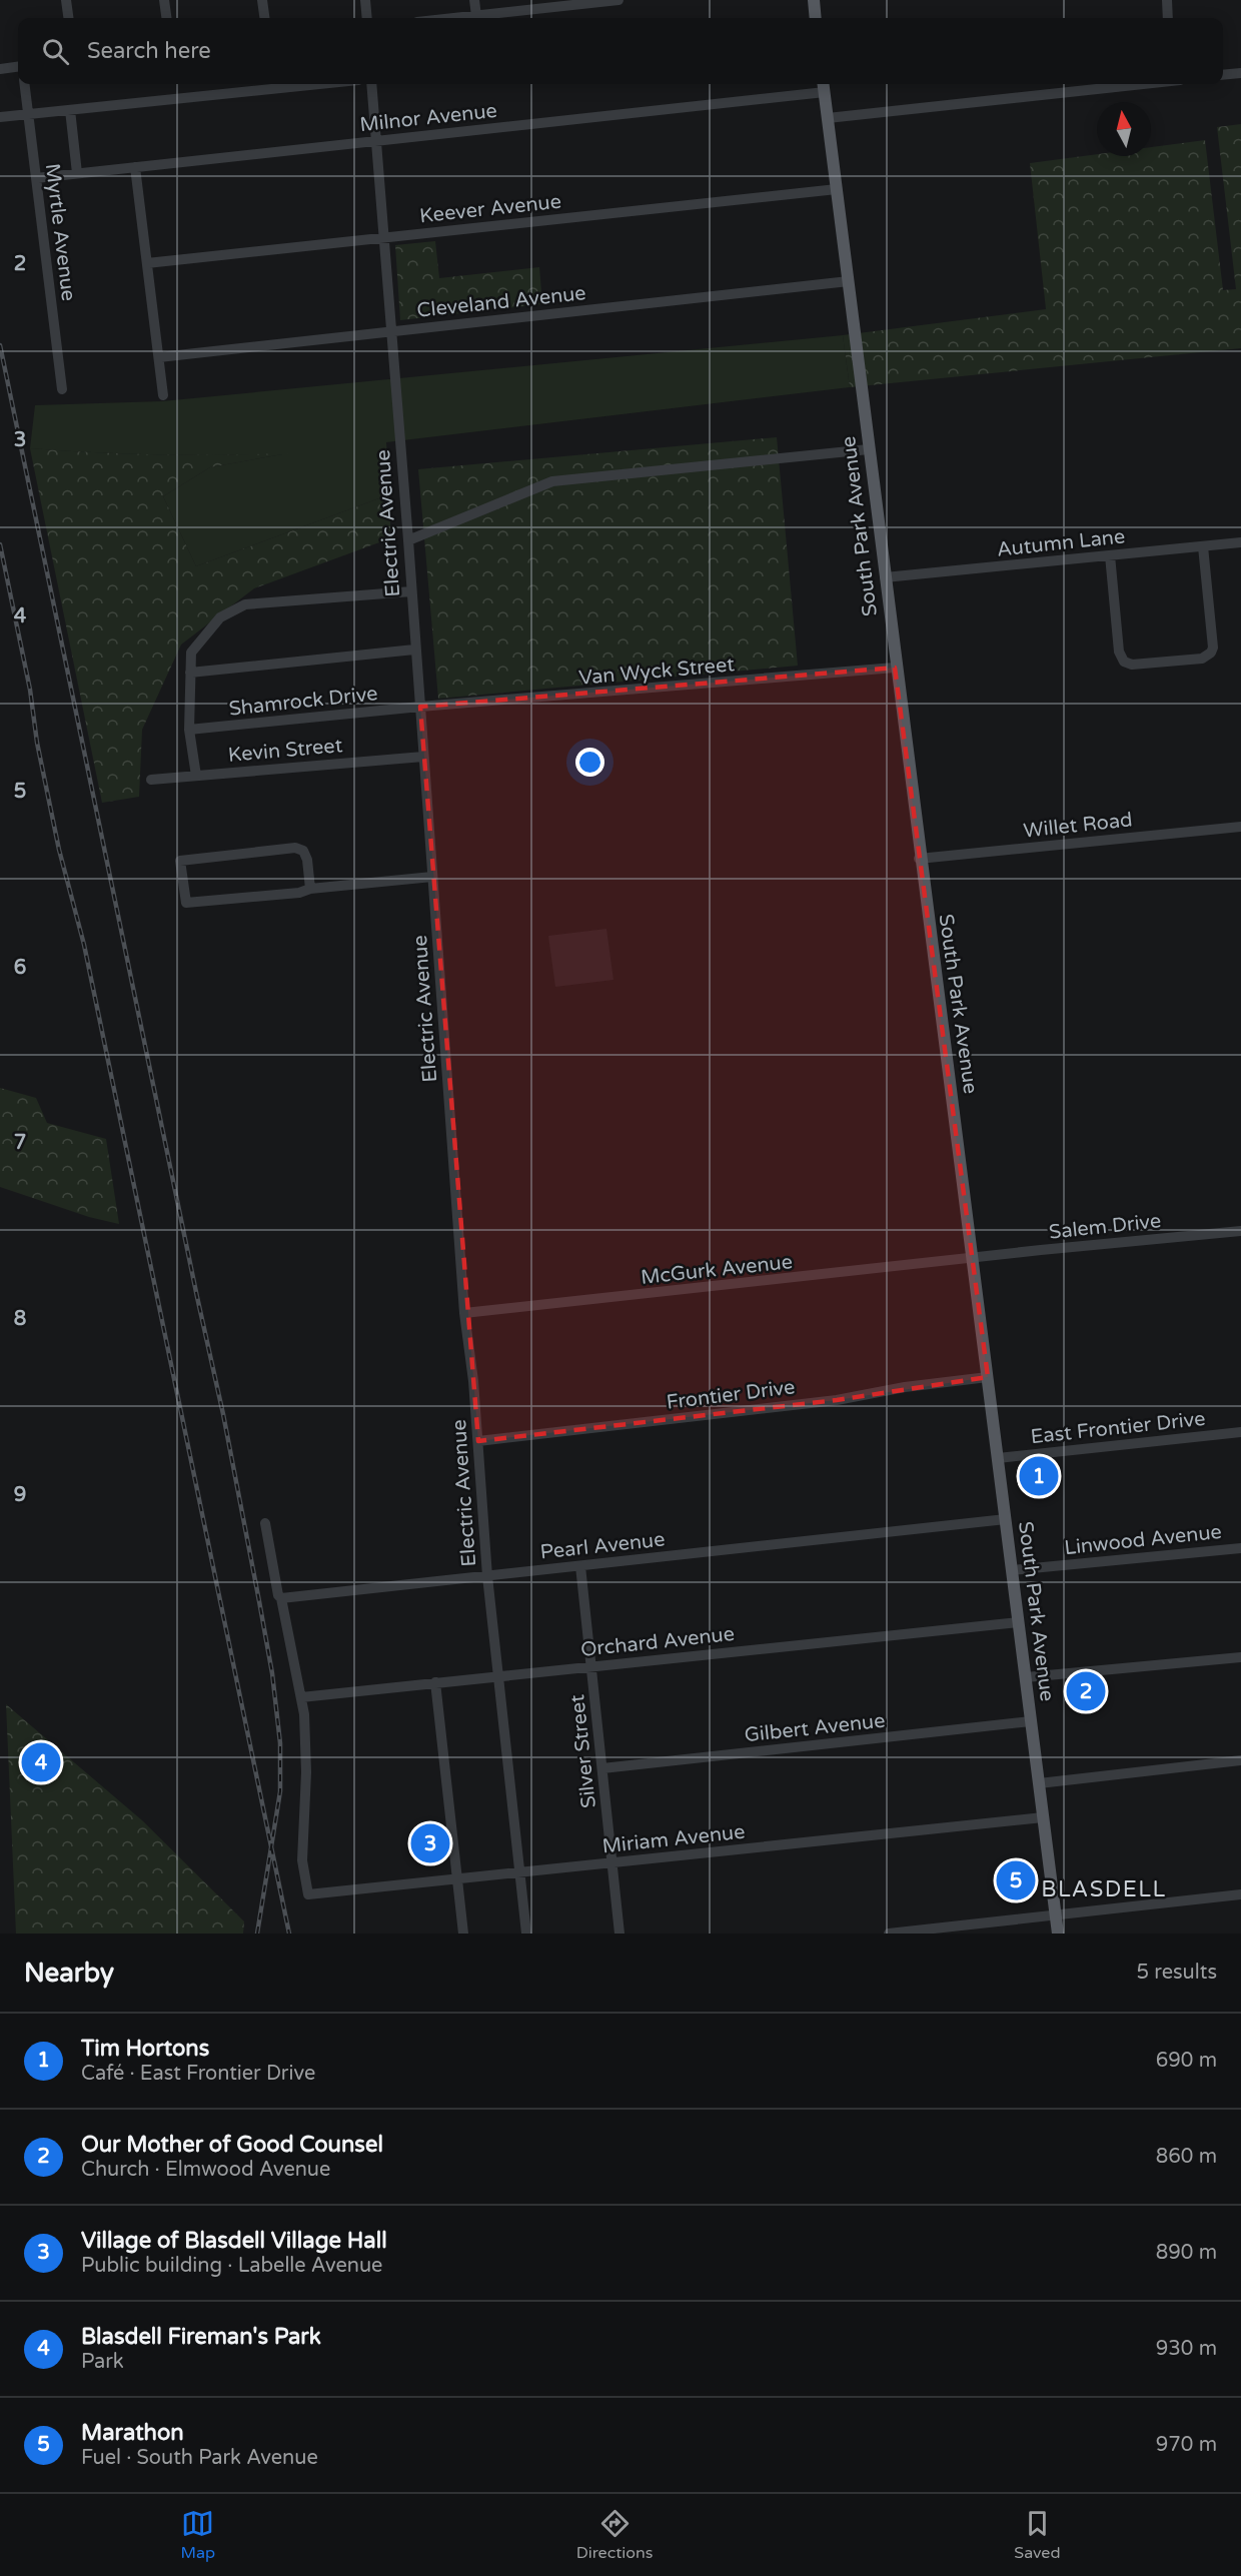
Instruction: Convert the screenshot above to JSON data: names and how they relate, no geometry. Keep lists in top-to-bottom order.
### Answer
{
  "streets": {
    "main road": ["South Park Avenue"],
    "street": [
      "Milnor Avenue",
      "Keever Avenue",
      "Myrtle Avenue",
      "Cleveland Avenue",
      "Electric Avenue",
      "Autumn Lane",
      "Van Wyck Street",
      "Shamrock Drive",
      "Kevin Street",
      "Willet Road",
      "Salem Drive",
      "McGurk Avenue",
      "Frontier Drive",
      "East Frontier Drive",
      "Linwood Avenue",
      "Pearl Avenue",
      "Orchard Avenue",
      "Gilbert Avenue",
      "Silver Street",
      "Miriam Avenue"
    ]
  },
  "crossings": [
    ["Milnor Avenue", "Myrtle Avenue"],
    ["Milnor Avenue", "Electric Avenue"],
    ["Milnor Avenue", "South Park Avenue"],
    ["Keever Avenue", "Electric Avenue"],
    ["Keever Avenue", "South Park Avenue"],
    ["Cleveland Avenue", "Electric Avenue"],
    ["Cleveland Avenue", "South Park Avenue"],
    ["Electric Avenue", "Van Wyck Street"],
    ["Electric Avenue", "Shamrock Drive"],
    ["Electric Avenue", "Kevin Street"],
    ["Electric Avenue", "McGurk Avenue"],
    ["Electric Avenue", "Frontier Drive"],
    ["Electric Avenue", "Pearl Avenue"],
    ["Electric Avenue", "Orchard Avenue"],
    ["Electric Avenue", "Miriam Avenue"],
    ["South Park Avenue", "Autumn Lane"],
    ["South Park Avenue", "Van Wyck Street"],
    ["South Park Avenue", "Willet Road"],
    ["South Park Avenue", "Salem Drive"],
    ["South Park Avenue", "McGurk Avenue"],
    ["South Park Avenue", "Frontier Drive"],
    ["South Park Avenue", "East Frontier Drive"],
    ["South Park Avenue", "Linwood Avenue"],
    ["South Park Avenue", "Pearl Avenue"],
    ["South Park Avenue", "Orchard Avenue"],
    ["South Park Avenue", "Gilbert Avenue"],
    ["South Park Avenue", "Miriam Avenue"],
    ["Van Wyck Street", "Shamrock Drive"],
    ["Salem Drive", "McGurk Avenue"],
    ["Pearl Avenue", "Silver Street"],
    ["Orchard Avenue", "Silver Street"],
    ["Orchard Avenue", "Miriam Avenue"],
    ["Gilbert Avenue", "Silver Street"],
    ["Silver Street", "Miriam Avenue"]
  ],
  "districts": ["BLASDELL"],
  "north": "top",
  "page": {
    "search": "Search here",
    "pins": [
      "1",
      "2",
      "4",
      "3",
      "5"
    ],
    "heading": ["Nearby", "5 results"],
    "list": [
      {
        "mark": "1",
        "name": "Tim Hortons",
        "note": "Café · East Frontier Drive",
        "value": "690 m"
      },
      {
        "mark": "2",
        "name": "Our Mother of Good Counsel",
        "note": "Church · Elmwood Avenue",
        "value": "860 m"
      },
      {
        "mark": "3",
        "name": "Village of Blasdell Village Hall",
        "note": "Public building · Labelle Avenue",
        "value": "890 m"
      },
      {
        "mark": "4",
        "name": "Blasdell Fireman's Park",
        "note": "Park",
        "value": "930 m"
      },
      {
        "mark": "5",
        "name": "Marathon",
        "note": "Fuel · South Park Avenue",
        "value": "970 m"
      }
    ],
    "nav": ["Map", "Directions", "Saved"]
  },
  "grid": {
    "rows": [
      "2",
      "3",
      "4",
      "5",
      "6",
      "7",
      "8",
      "9"
    ]
  }
}
